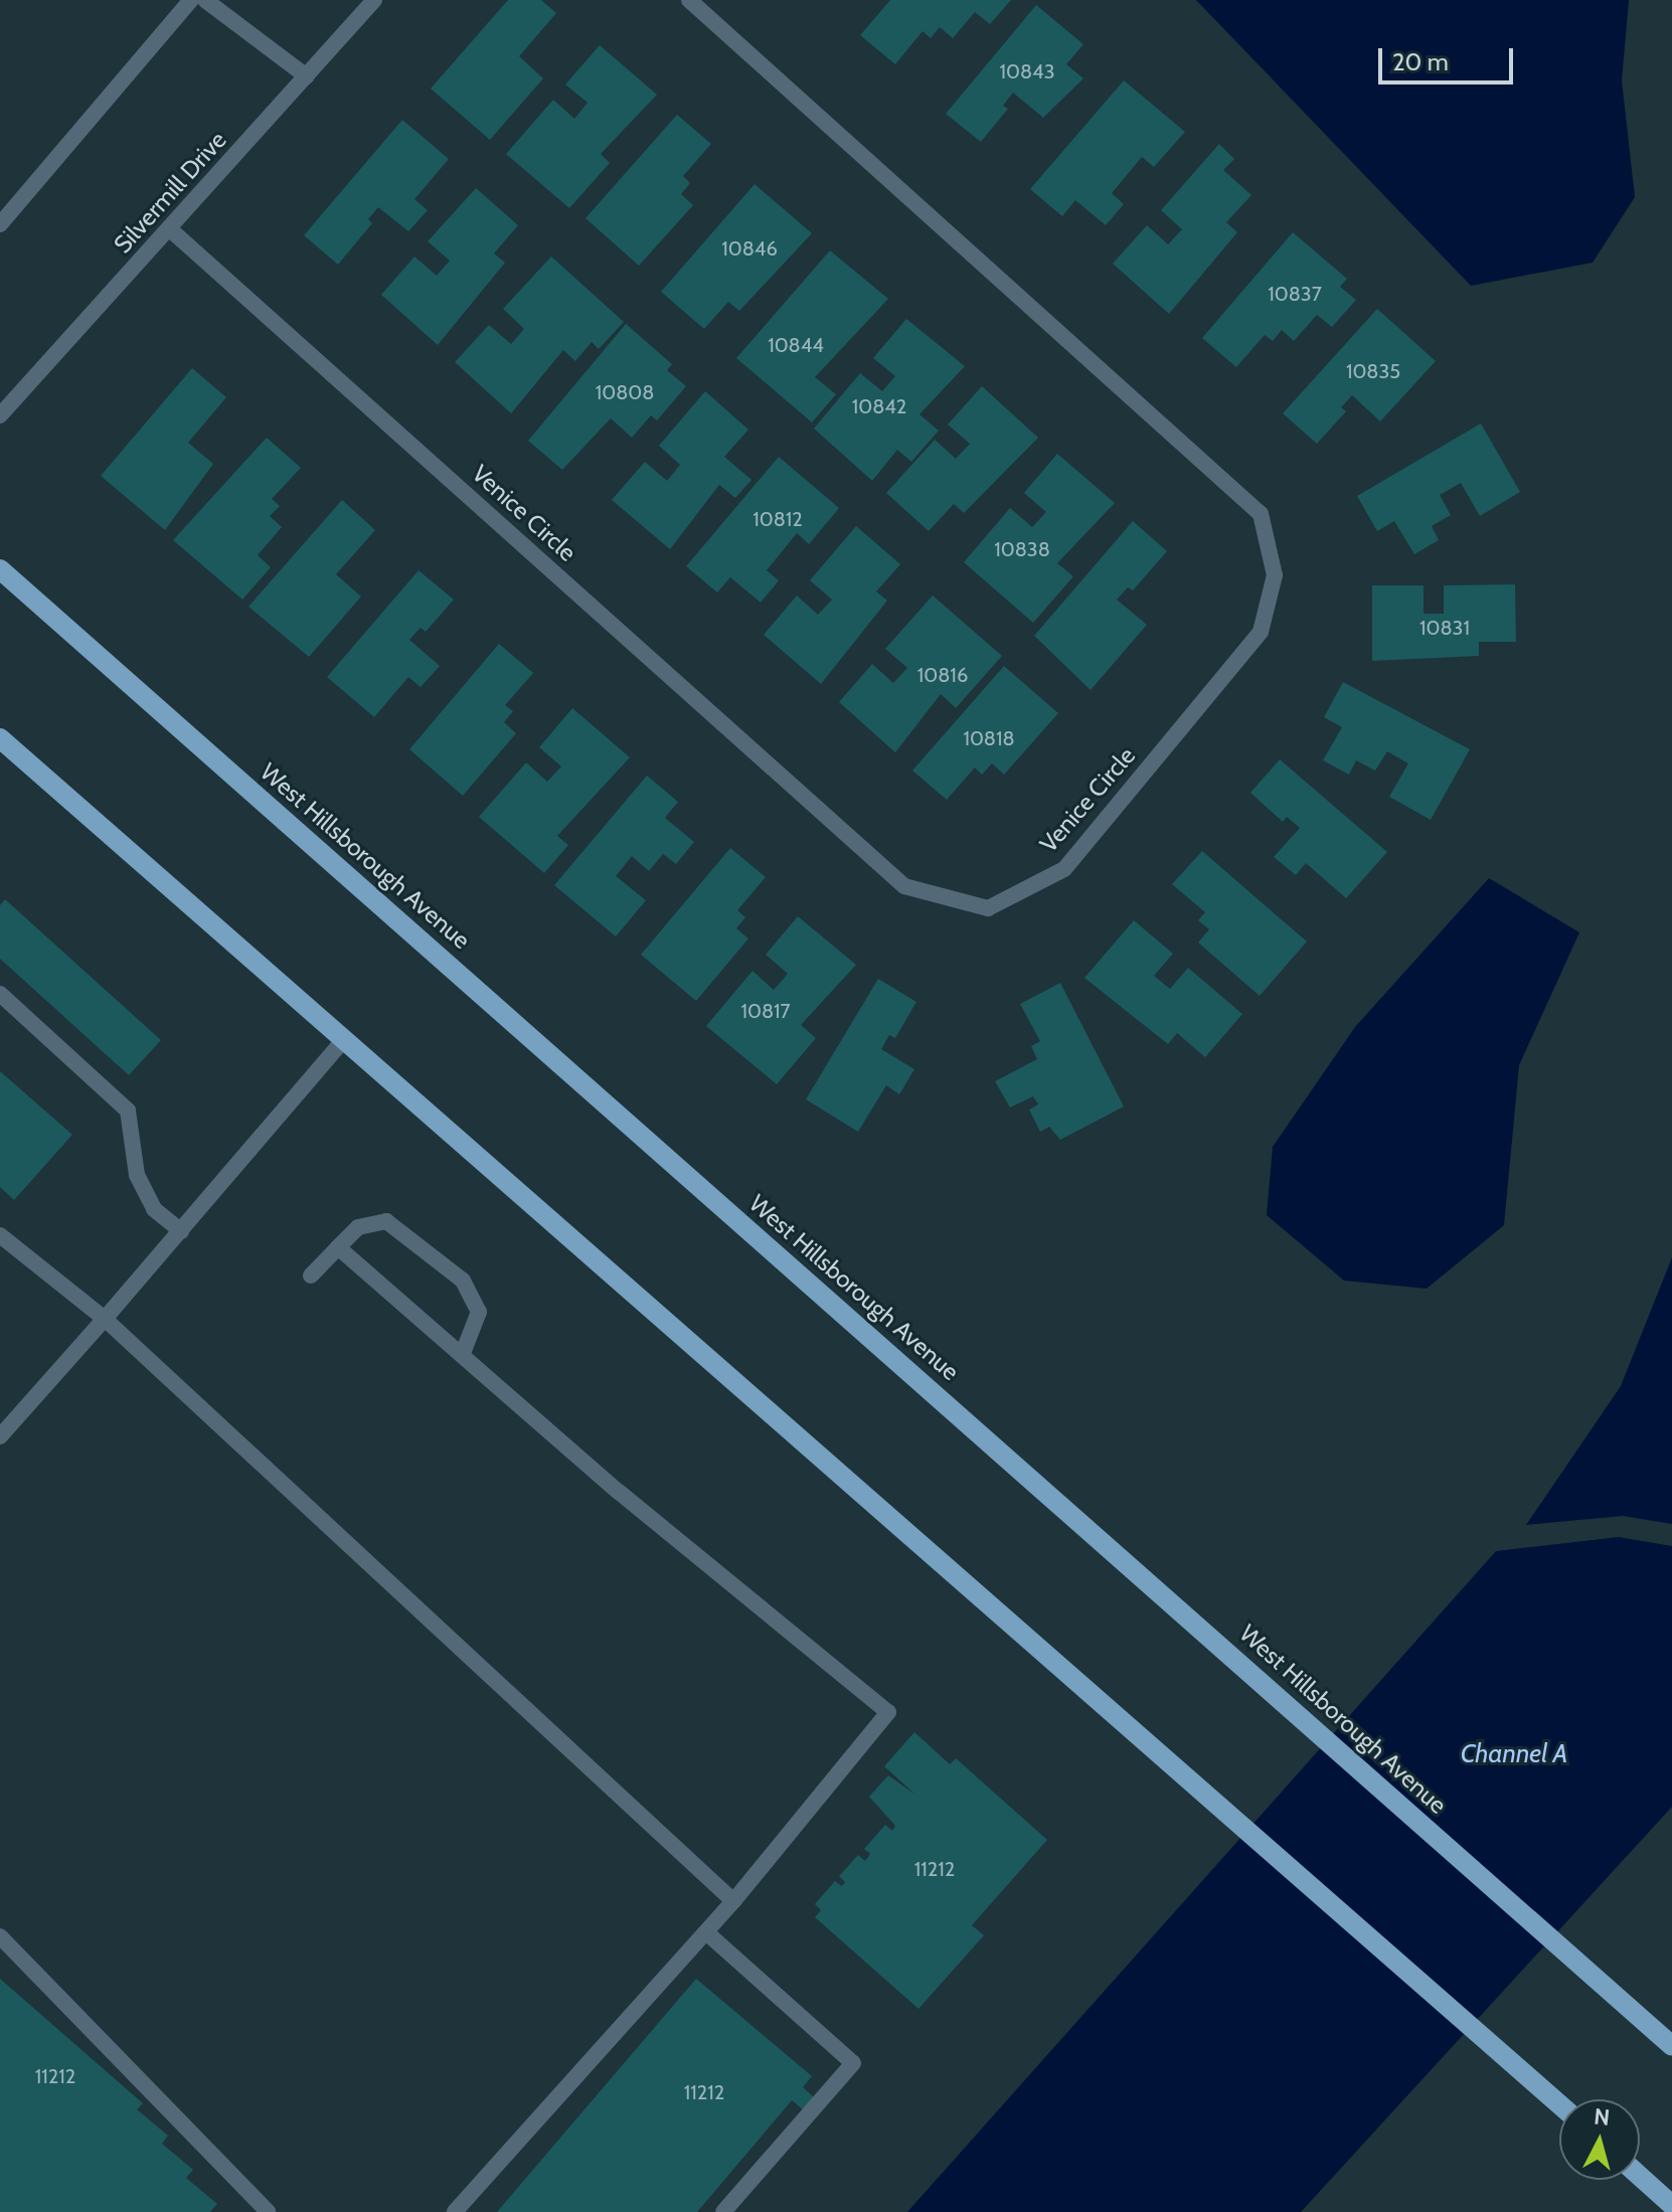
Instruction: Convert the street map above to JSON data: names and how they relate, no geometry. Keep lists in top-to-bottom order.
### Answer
{
  "streets": {
    "main road": ["West Hillsborough Avenue"],
    "street": ["Silvermill Drive", "Venice Circle"]
  },
  "crossings": [
    ["Silvermill Drive", "Venice Circle"]
  ],
  "water": ["Channel A"],
  "house_numbers": [
    "10843",
    "10846",
    "10837",
    "10844",
    "10835",
    "10808",
    "10842",
    "10812",
    "10838",
    "10831",
    "10816",
    "10818",
    "10817",
    "11212",
    "11212",
    "11212"
  ],
  "scale_bar": "20 m",
  "north": "top"
}
